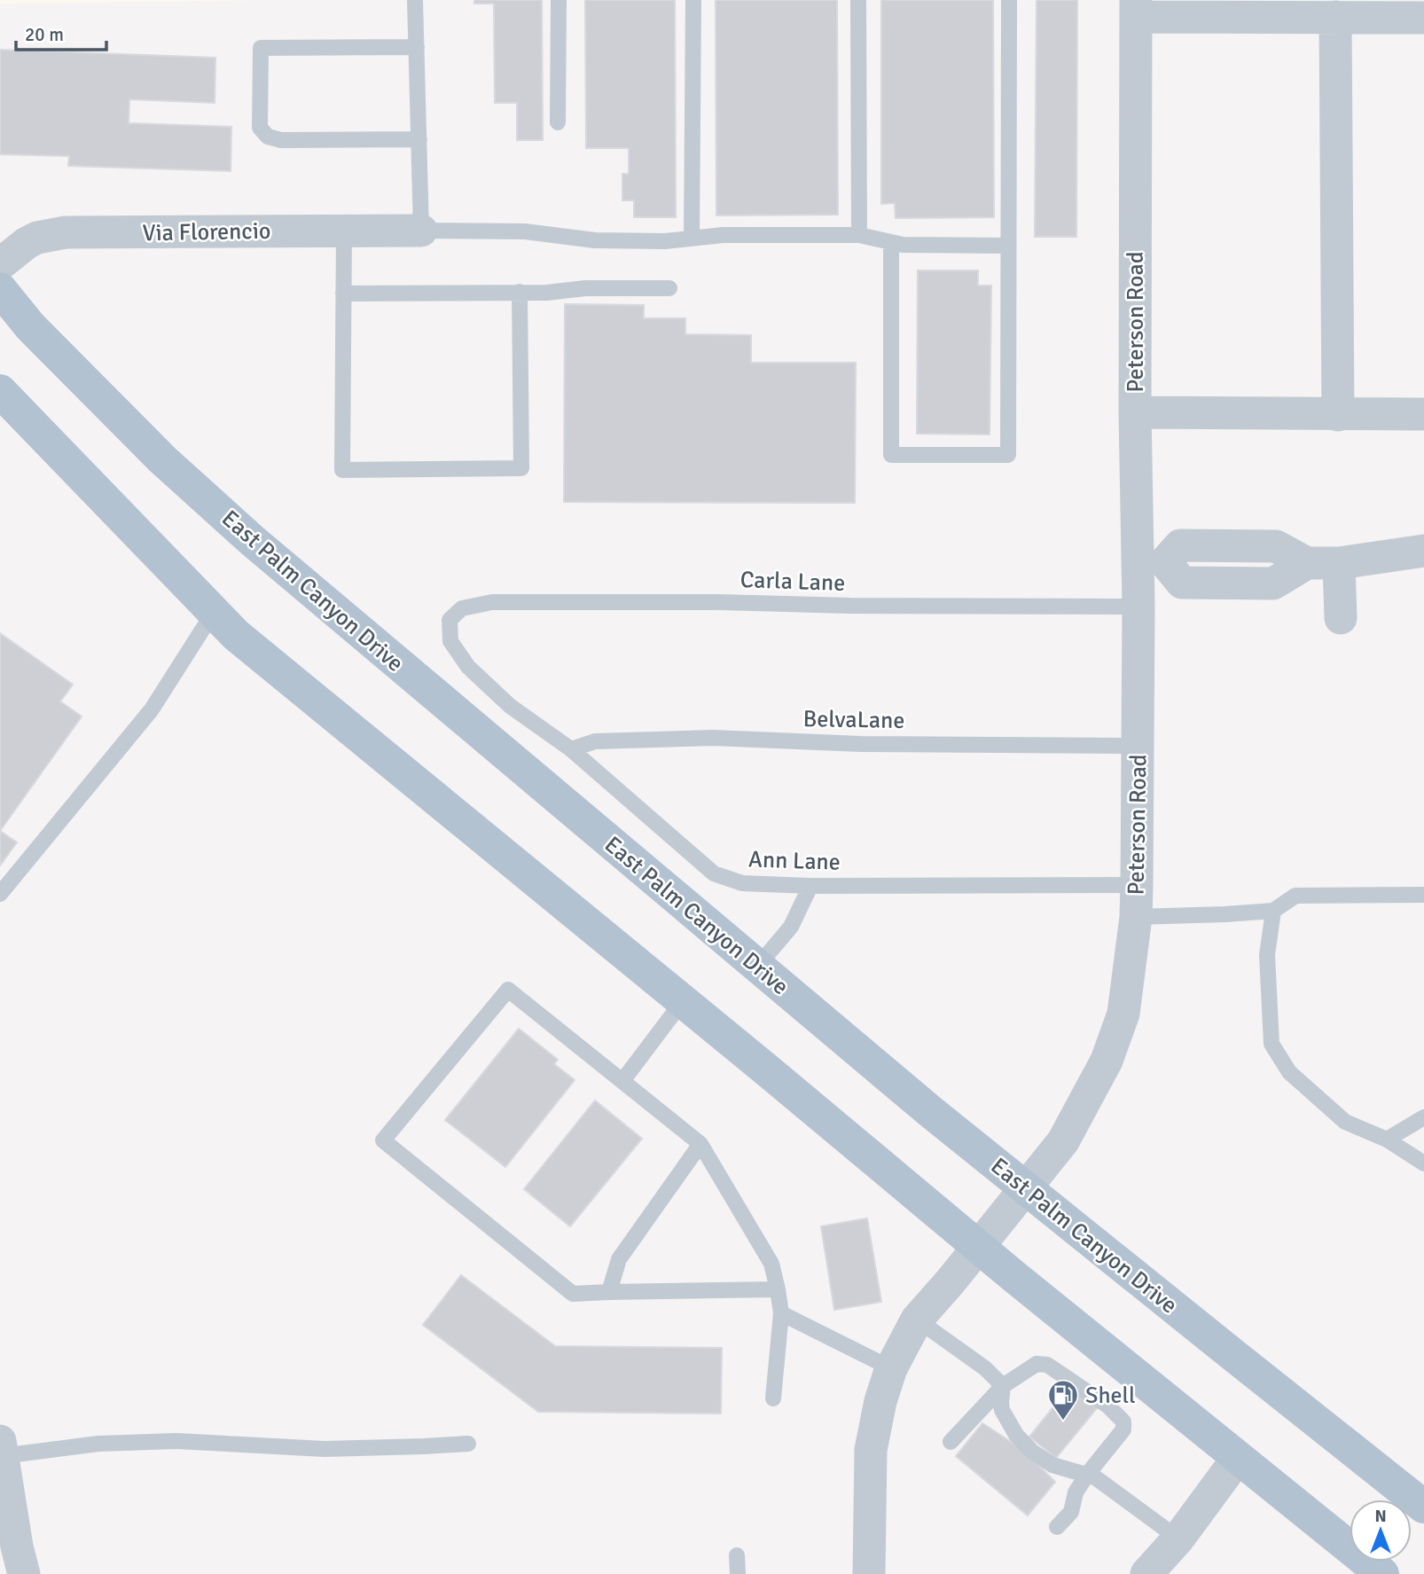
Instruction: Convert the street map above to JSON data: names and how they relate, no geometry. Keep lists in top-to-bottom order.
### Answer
{
  "streets": {
    "main road": ["East Palm Canyon Drive"],
    "street": ["Via Florencio", "Peterson Road"],
    "lane": ["Carla Lane", "BelvaLane", "Ann Lane"]
  },
  "crossings": [
    ["Peterson Road", "Carla Lane"],
    ["Peterson Road", "East Palm Canyon Drive"],
    ["Peterson Road", "BelvaLane"],
    ["Peterson Road", "Ann Lane"],
    ["Carla Lane", "Ann Lane"],
    ["BelvaLane", "Ann Lane"]
  ],
  "places": {
    "fuel station": ["Shell"]
  },
  "scale_bar": "20 m",
  "north": "top"
}
